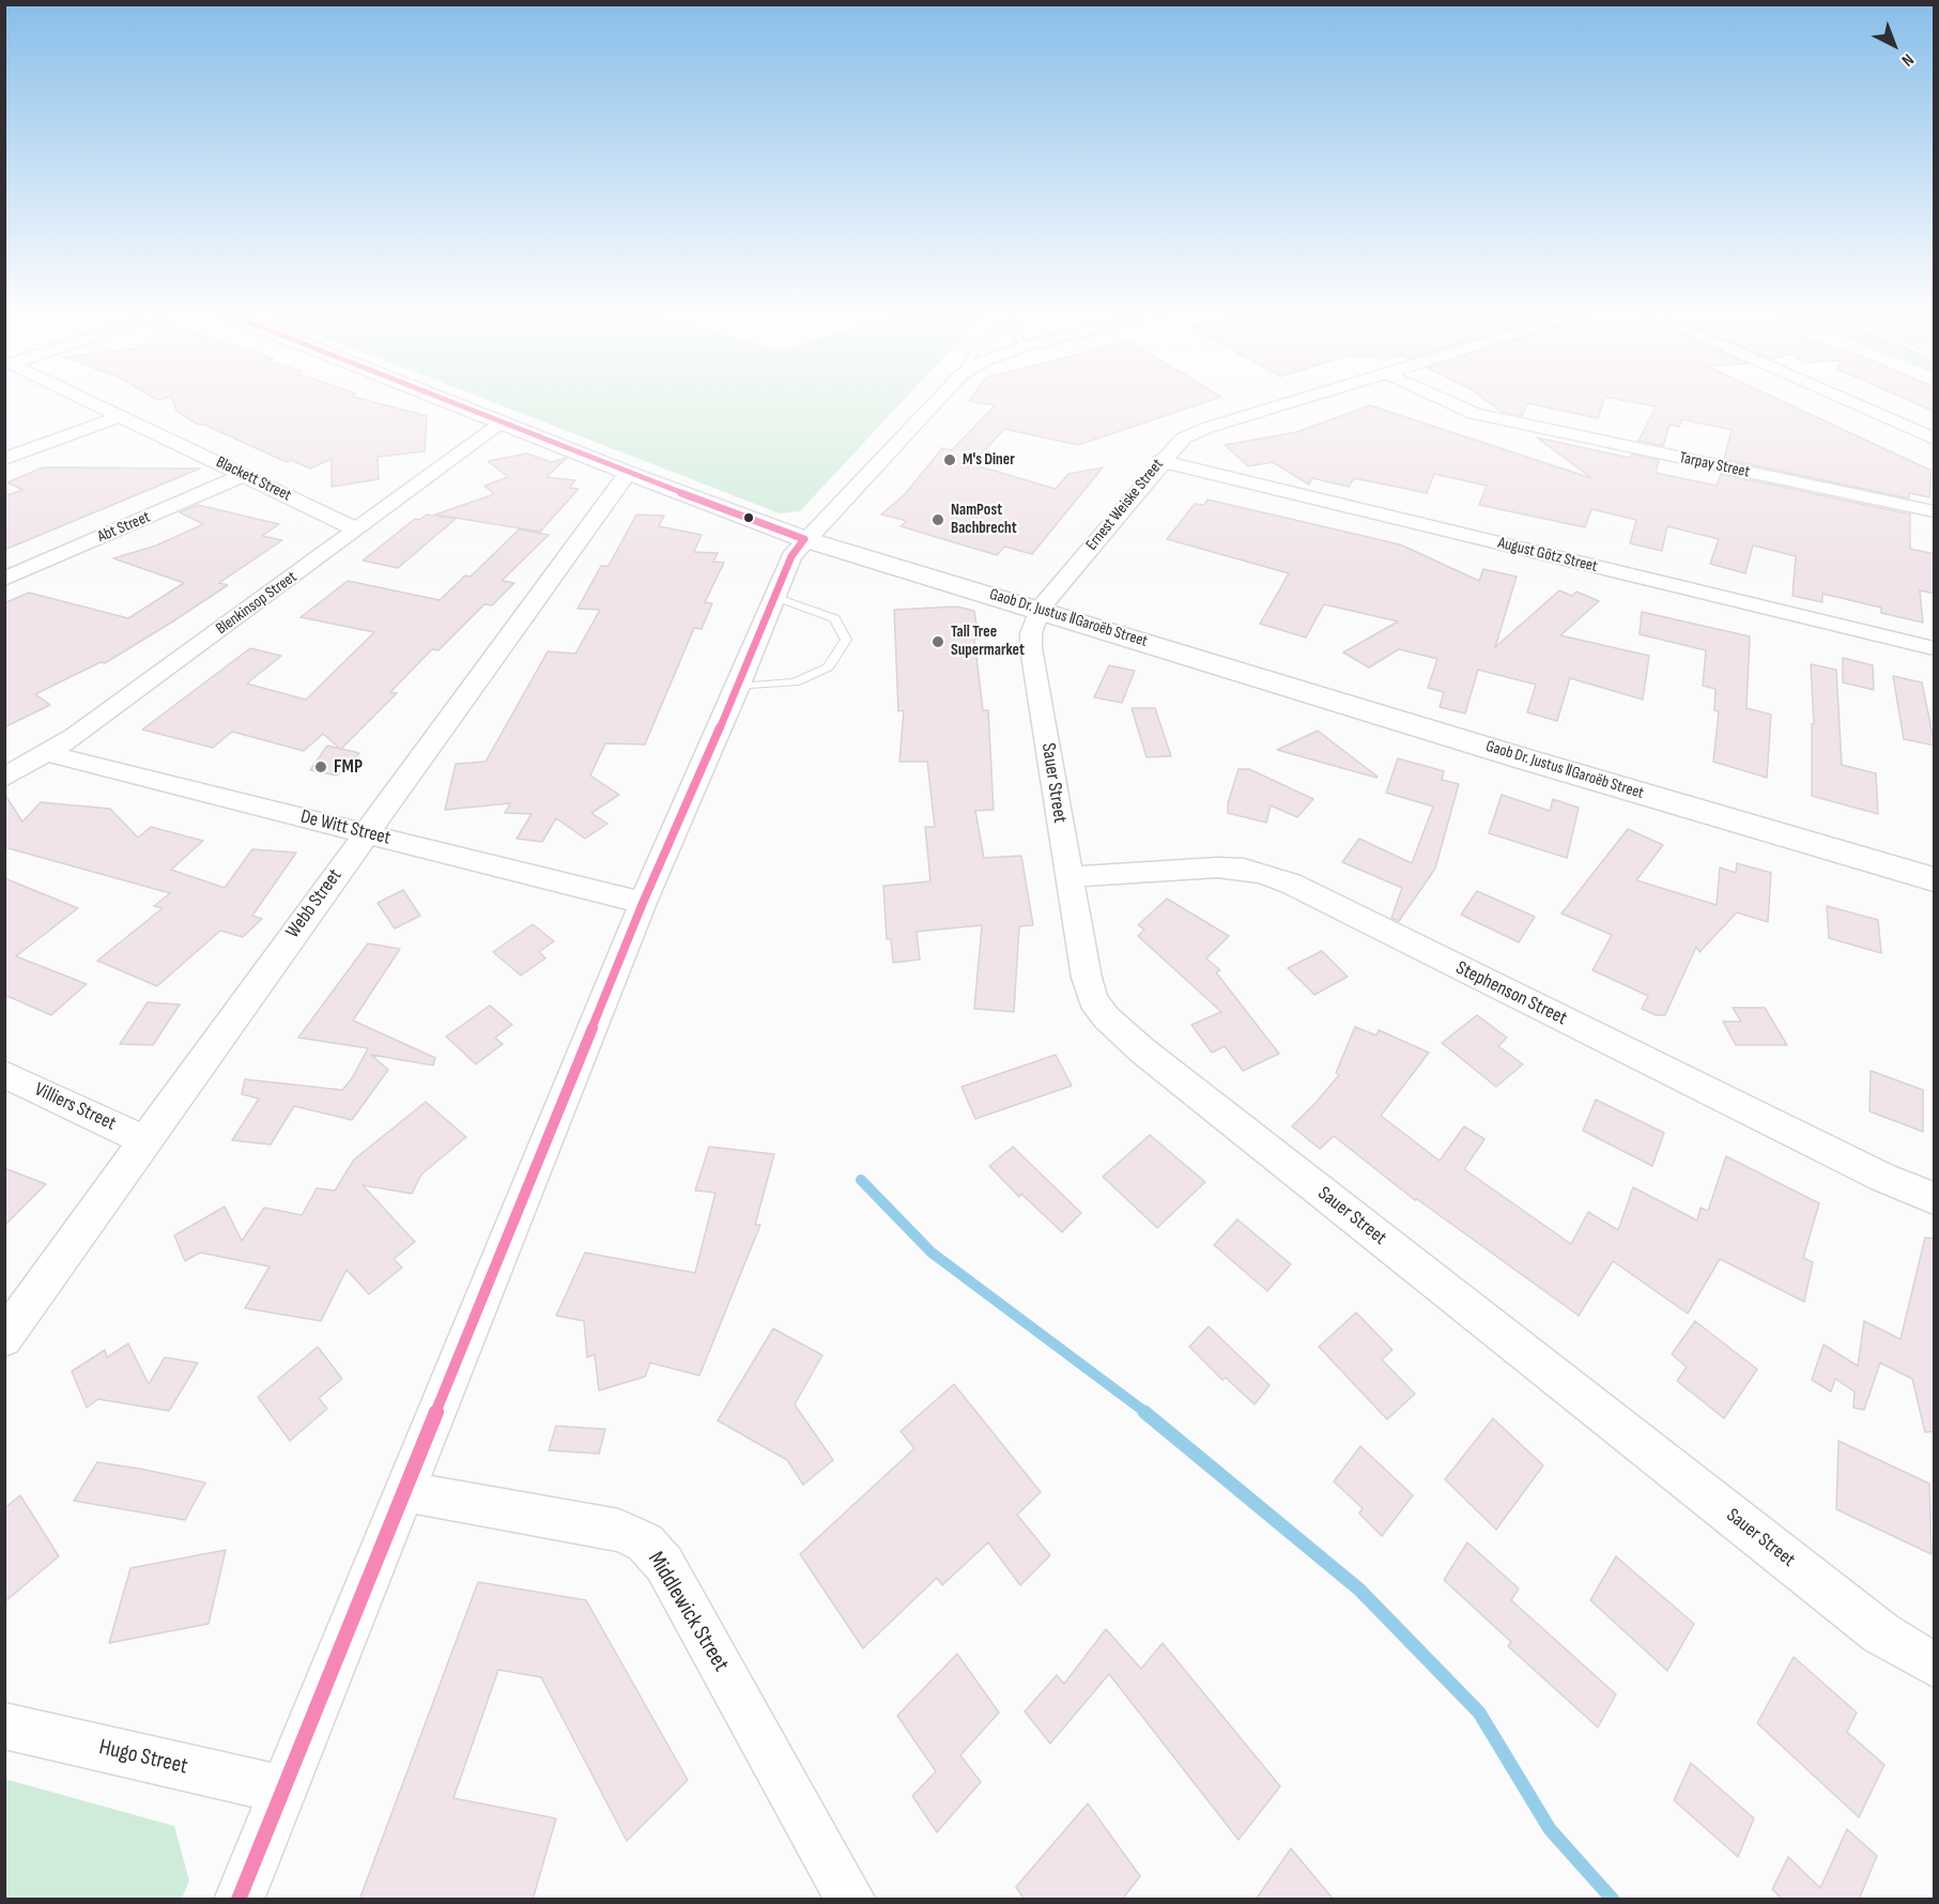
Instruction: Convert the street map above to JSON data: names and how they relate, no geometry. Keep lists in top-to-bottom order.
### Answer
{
  "streets": {
    "street": [
      "Tarpay Street",
      "Blackett Street",
      "Ernest Weiske Street",
      "Abt Street",
      "August Götz Street",
      "Blenkinsop Street",
      "Gaob Dr. Justus ǁGaroëb Street",
      "Sauer Street",
      "De Witt Street",
      "Webb Street",
      "Stephenson Street",
      "Villiers Street",
      "Middlewick Street",
      "Hugo Street"
    ]
  },
  "crossings": [
    ["Blackett Street", "Abt Street"],
    ["Blackett Street", "Blenkinsop Street"],
    ["Ernest Weiske Street", "August Götz Street"],
    ["Ernest Weiske Street", "Gaob Dr. Justus ǁGaroëb Street"],
    ["Ernest Weiske Street", "Sauer Street"],
    ["Blenkinsop Street", "Gaob Dr. Justus ǁGaroëb Street"],
    ["Blenkinsop Street", "De Witt Street"],
    ["Gaob Dr. Justus ǁGaroëb Street", "Sauer Street"],
    ["Gaob Dr. Justus ǁGaroëb Street", "Webb Street"],
    ["Sauer Street", "Stephenson Street"],
    ["De Witt Street", "Webb Street"],
    ["Webb Street", "Villiers Street"]
  ],
  "places": [
    "M's Diner",
    "NamPost Bachbrecht",
    "Tall Tree Supermarket",
    "FMP"
  ],
  "north": "bottom right"
}
